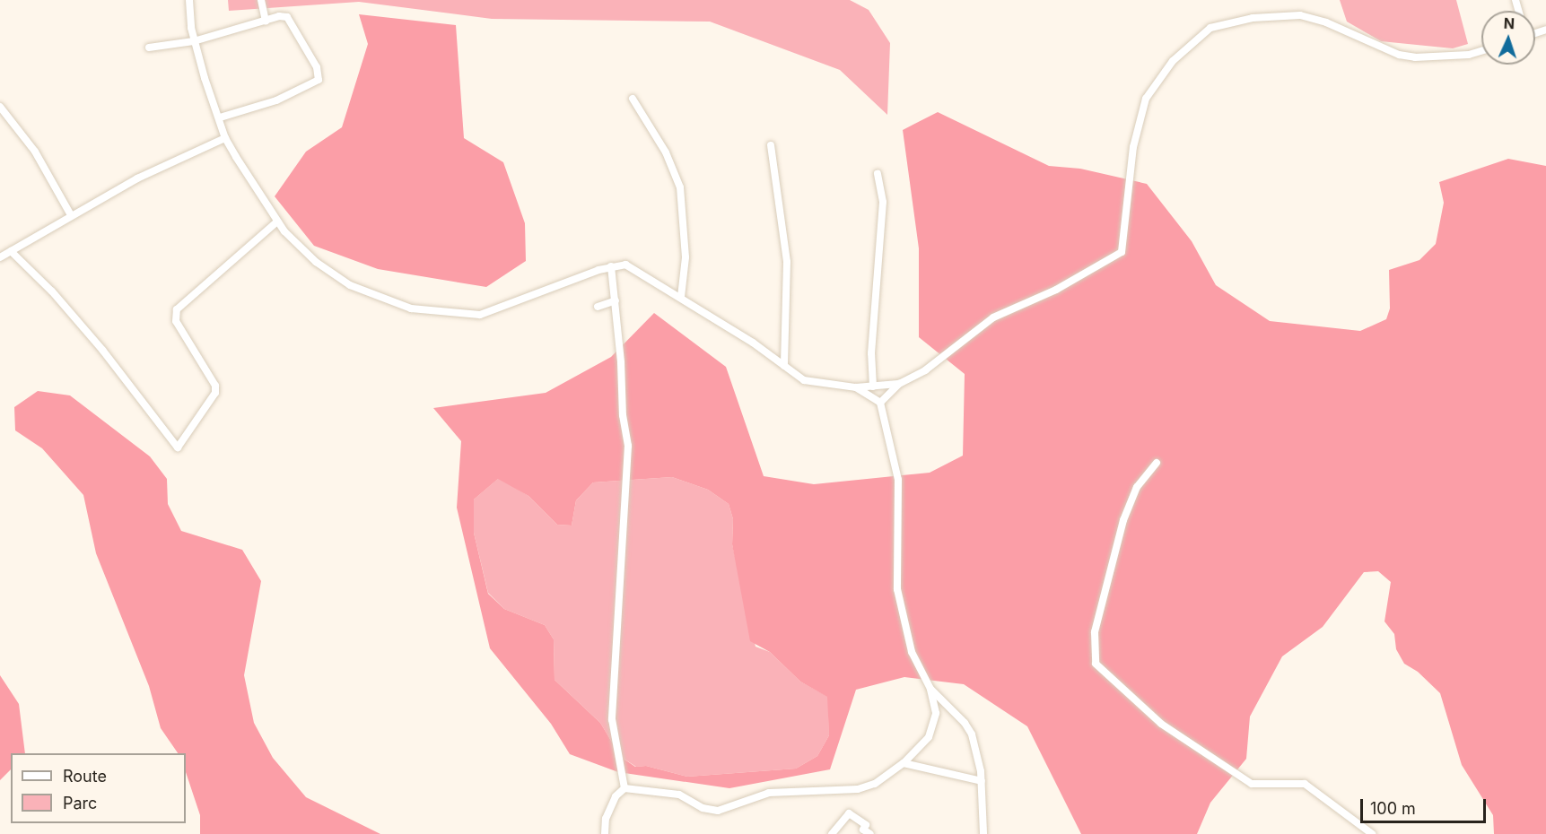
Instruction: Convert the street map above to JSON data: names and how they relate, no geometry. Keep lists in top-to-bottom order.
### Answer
{
  "legend": ["Route", "Parc"],
  "scale_bar": "100 m",
  "north": "top"
}
